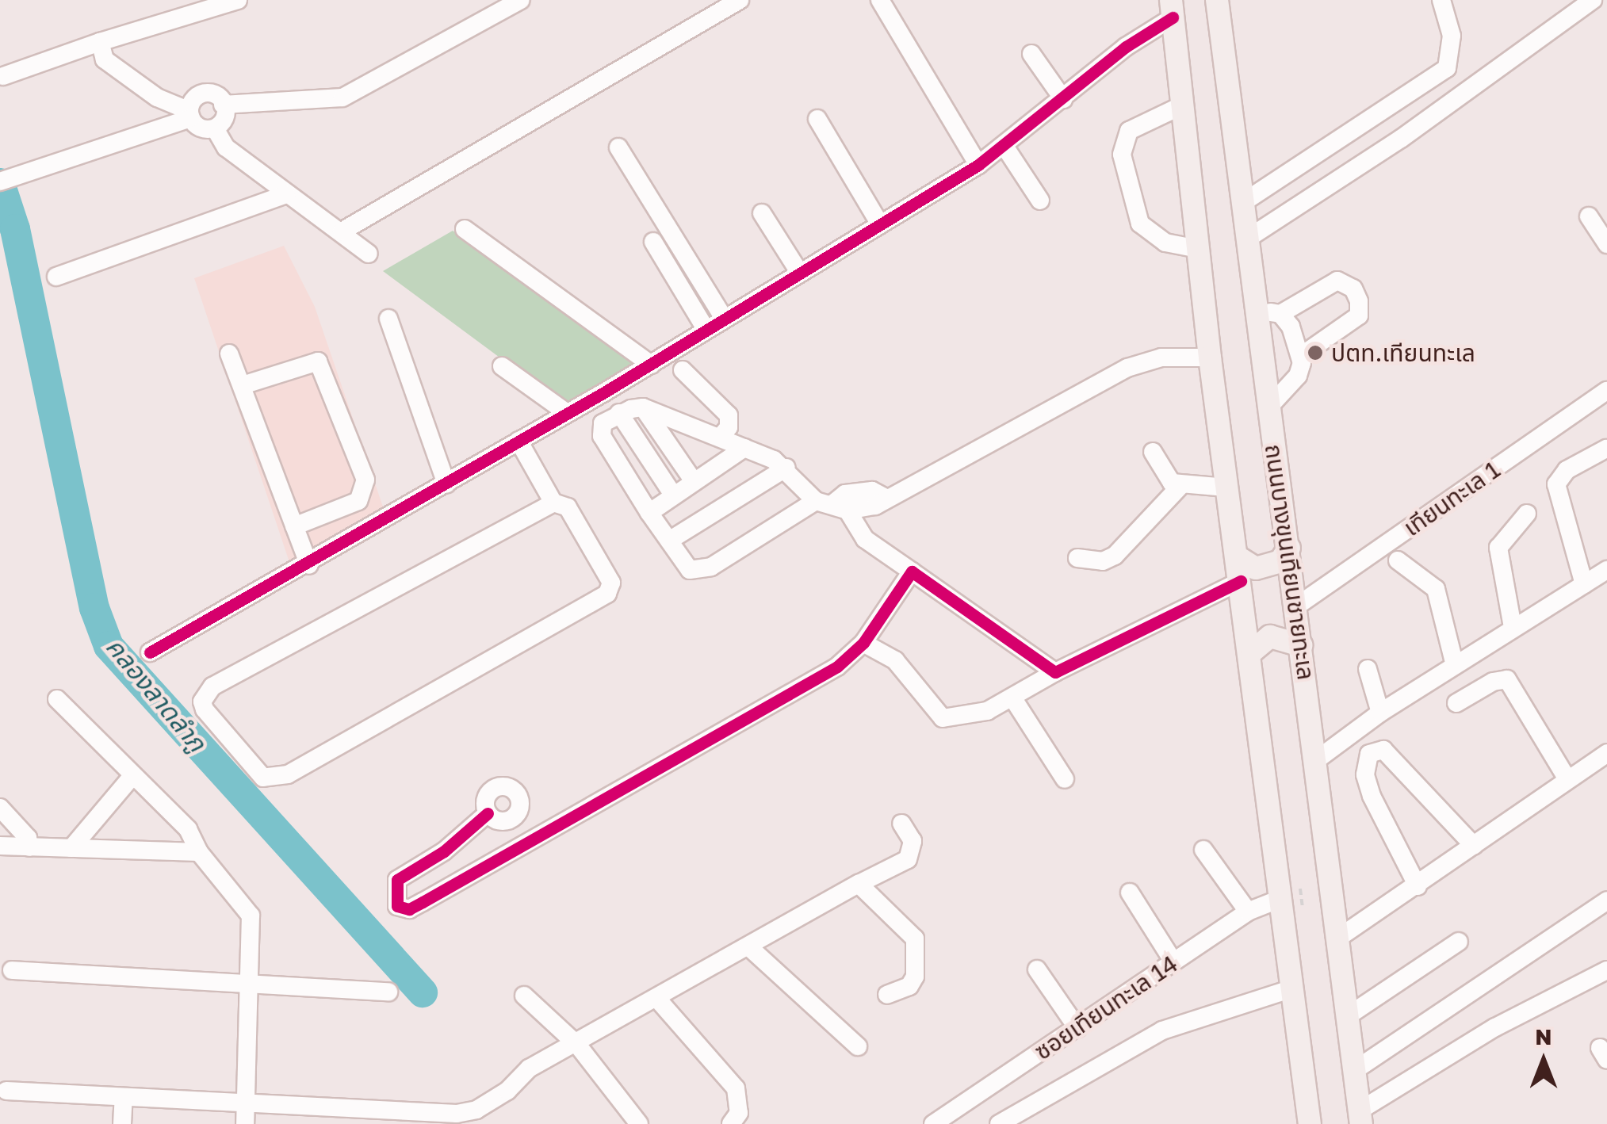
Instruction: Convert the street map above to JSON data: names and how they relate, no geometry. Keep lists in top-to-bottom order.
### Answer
{
  "streets": {
    "main road": ["ถนนบางขุนเทียนชายทะเล"],
    "street": ["เทียนทะเล 1", "ซอยเทียนทะเล 14"]
  },
  "crossings": [
    ["เทียนทะเล 1", "ถนนบางขุนเทียนชายทะเล"]
  ],
  "water": ["คลองลาดลำภู"],
  "places": ["ปตท.เทียนทะเล"],
  "north": "top"
}
